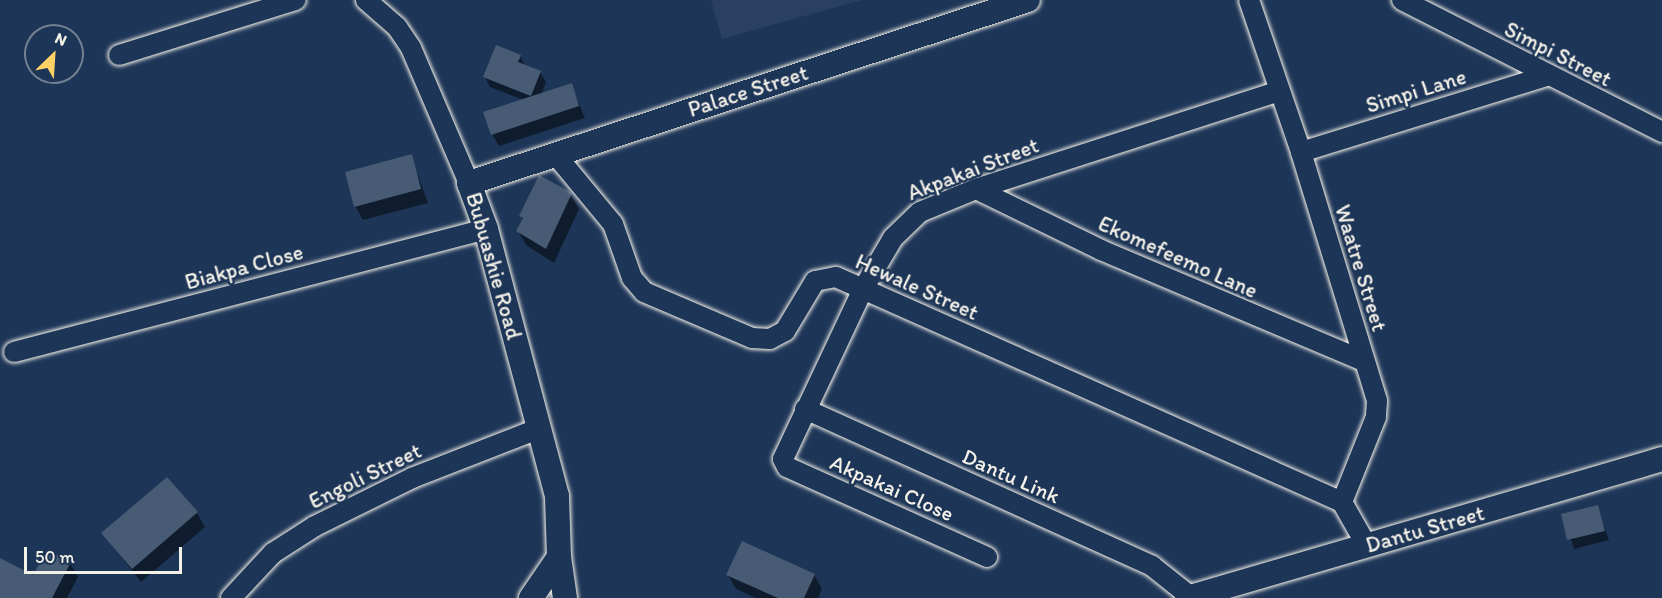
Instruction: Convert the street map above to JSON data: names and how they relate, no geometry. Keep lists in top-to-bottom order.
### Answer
{
  "streets": {
    "street": [
      "Simpi Street",
      "Palace Street",
      "Simpi Lane",
      "Akpakai Street",
      "Ekomefeemo Lane",
      "Bubuashie Road",
      "Biakpa Close",
      "Waatre Street",
      "Hewale Street",
      "Engoli Street",
      "Dantu Link",
      "Akpakai Close",
      "Dantu Street"
    ]
  },
  "crossings": [
    ["Simpi Street", "Simpi Lane"],
    ["Palace Street", "Bubuashie Road"],
    ["Palace Street", "Hewale Street"],
    ["Simpi Lane", "Waatre Street"],
    ["Akpakai Street", "Ekomefeemo Lane"],
    ["Akpakai Street", "Waatre Street"],
    ["Akpakai Street", "Hewale Street"],
    ["Akpakai Street", "Dantu Link"],
    ["Akpakai Street", "Akpakai Close"],
    ["Ekomefeemo Lane", "Waatre Street"],
    ["Bubuashie Road", "Biakpa Close"],
    ["Bubuashie Road", "Engoli Street"],
    ["Waatre Street", "Hewale Street"],
    ["Dantu Link", "Dantu Street"]
  ],
  "scale_bar": "50 m",
  "north": "top right"
}
